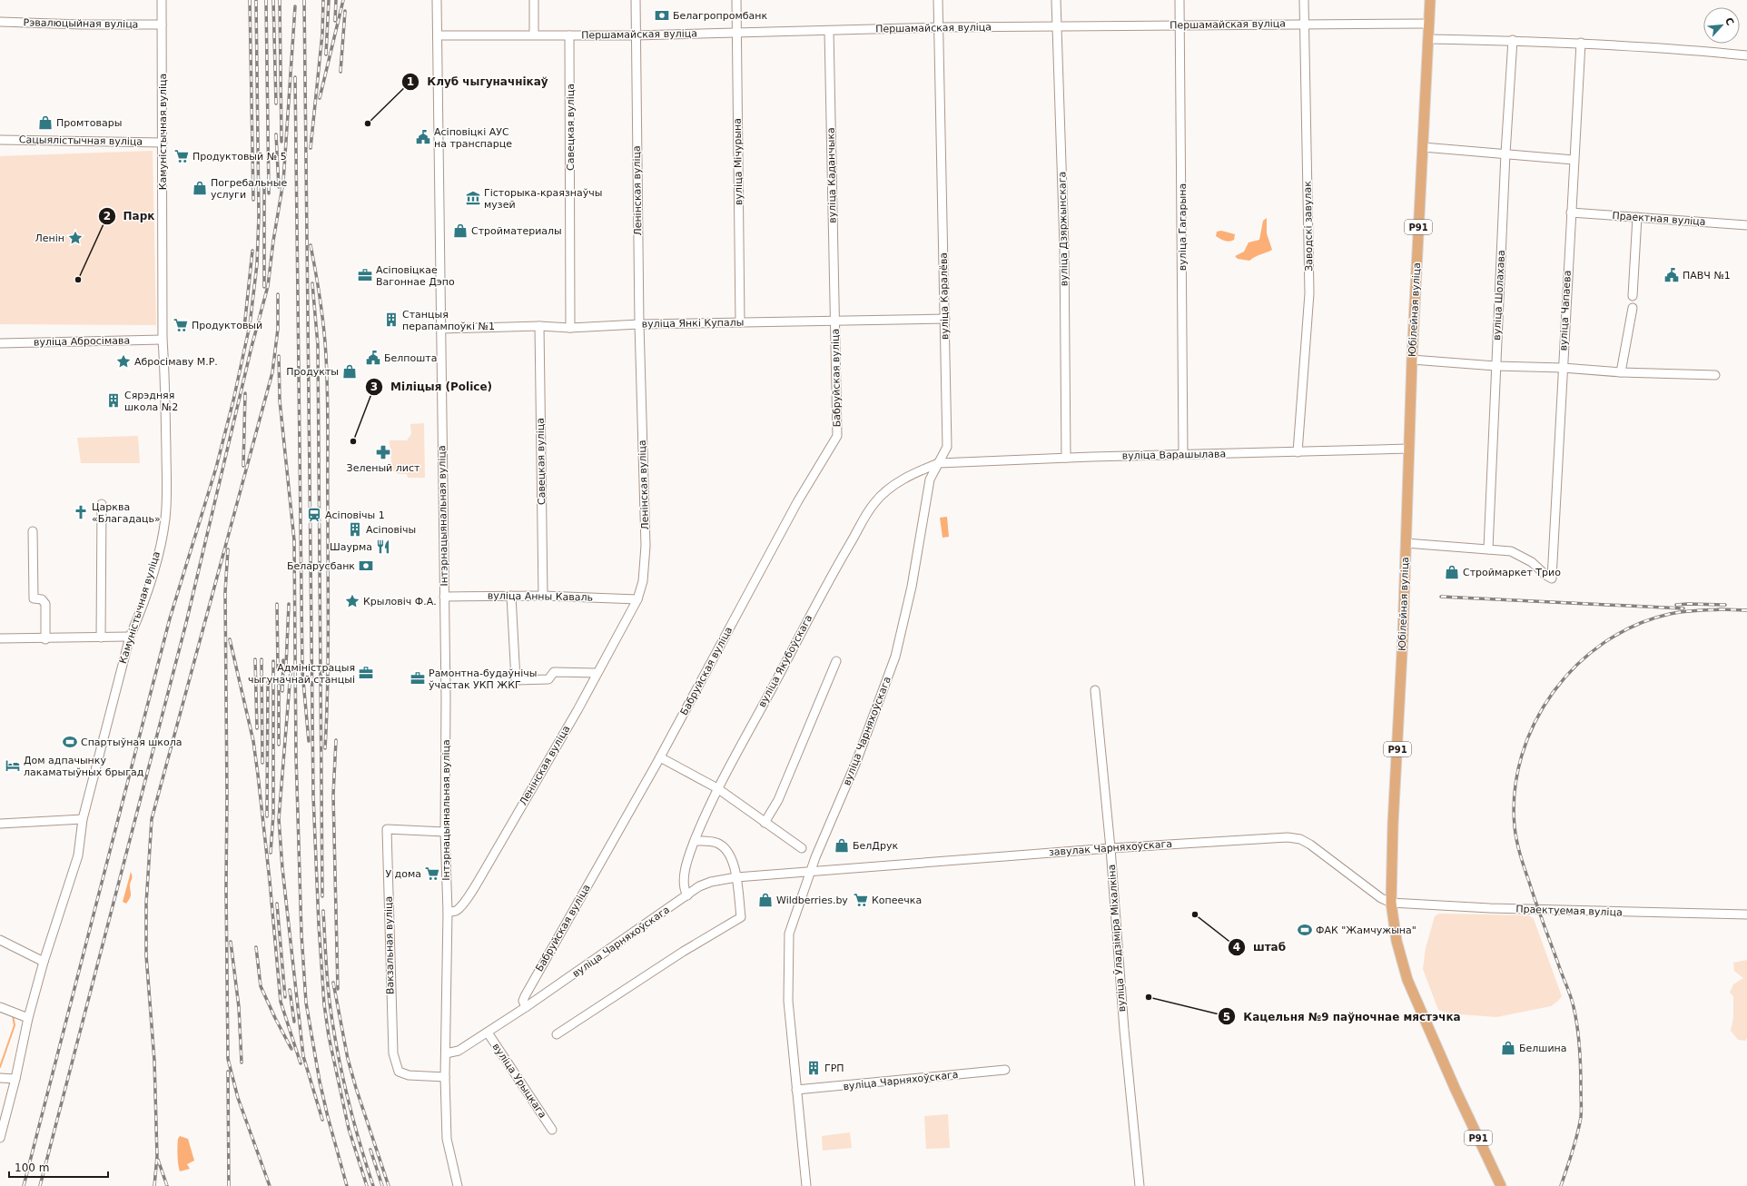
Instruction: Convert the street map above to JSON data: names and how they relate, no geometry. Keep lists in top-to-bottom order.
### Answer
{
  "streets": {
    "main road": ["Р91", "Юбілейная вуліца"],
    "street": [
      "Рэвалюцыйная вуліца",
      "Першамайская вуліца",
      "Савецкая вуліца",
      "Камуністычная вуліца",
      "Сацыялістычная вуліца",
      "вуліца Мічурына",
      "вуліца Каданчыка",
      "Ленінская вуліца",
      "Праектная вуліца",
      "Заводскі завулак",
      "вуліца Гагарына",
      "вуліца Дзяржынскага",
      "вуліца Шолахава",
      "вуліца Каралёва",
      "вуліца Чапаева",
      "вуліца Янкі Купалы",
      "вуліца Абросімава",
      "Бабруйская вуліца",
      "вуліца Варашылава",
      "Інтэрнацыянальная вуліца",
      "вуліца Анны Каваль",
      "вуліца Якубоўскага",
      "вуліца Чарняхоўскага",
      "завулак Чарняхоўскага",
      "Праектуемая вуліца",
      "вуліца Ўладзіміра Міхалкіна",
      "Вакзальная вуліца",
      "вуліца Урыцкага"
    ]
  },
  "crossings": [
    ["Рэвалюцыйная вуліца", "Камуністычная вуліца"],
    ["Першамайская вуліца", "Савецкая вуліца"],
    ["Першамайская вуліца", "вуліца Мічурына"],
    ["Першамайская вуліца", "вуліца Каданчыка"],
    ["Першамайская вуліца", "Ленінская вуліца"],
    ["Першамайская вуліца", "Заводскі завулак"],
    ["Першамайская вуліца", "вуліца Гагарына"],
    ["Першамайская вуліца", "вуліца Дзяржынскага"],
    ["Першамайская вуліца", "вуліца Каралёва"],
    ["Першамайская вуліца", "Юбілейная вуліца"],
    ["Першамайская вуліца", "Інтэрнацыянальная вуліца"],
    ["Савецкая вуліца", "вуліца Янкі Купалы"],
    ["Савецкая вуліца", "вуліца Анны Каваль"],
    ["Камуністычная вуліца", "Сацыялістычная вуліца"],
    ["Камуністычная вуліца", "вуліца Абросімава"],
    ["вуліца Мічурына", "вуліца Янкі Купалы"],
    ["вуліца Каданчыка", "вуліца Янкі Купалы"],
    ["вуліца Каданчыка", "Бабруйская вуліца"],
    ["Ленінская вуліца", "вуліца Янкі Купалы"],
    ["Ленінская вуліца", "Інтэрнацыянальная вуліца"],
    ["Ленінская вуліца", "вуліца Анны Каваль"],
    ["Праектная вуліца", "вуліца Чапаева"],
    ["Заводскі завулак", "вуліца Варашылава"],
    ["вуліца Гагарына", "вуліца Варашылава"],
    ["вуліца Дзяржынскага", "вуліца Варашылава"],
    ["вуліца Шолахава", "вуліца Чапаева"],
    ["вуліца Каралёва", "вуліца Янкі Купалы"],
    ["вуліца Каралёва", "вуліца Варашылава"],
    ["вуліца Каралёва", "вуліца Якубоўскага"],
    ["вуліца Каралёва", "вуліца Чарняхоўскага"],
    ["Юбілейная вуліца", "вуліца Варашылава"],
    ["Юбілейная вуліца", "завулак Чарняхоўскага"],
    ["Юбілейная вуліца", "Праектуемая вуліца"],
    ["вуліца Янкі Купалы", "Бабруйская вуліца"],
    ["вуліца Янкі Купалы", "Інтэрнацыянальная вуліца"],
    ["Бабруйская вуліца", "вуліца Чарняхоўскага"],
    ["вуліца Варашылава", "вуліца Якубоўскага"],
    ["Інтэрнацыянальная вуліца", "вуліца Анны Каваль"],
    ["Інтэрнацыянальная вуліца", "вуліца Чарняхоўскага"],
    ["Інтэрнацыянальная вуліца", "Вакзальная вуліца"],
    ["вуліца Якубоўскага", "вуліца Чарняхоўскага"],
    ["вуліца Чарняхоўскага", "завулак Чарняхоўскага"],
    ["вуліца Чарняхоўскага", "вуліца Урыцкага"],
    ["завулак Чарняхоўскага", "Праектуемая вуліца"],
    ["завулак Чарняхоўскага", "вуліца Ўладзіміра Міхалкіна"]
  ],
  "places": {
    "bank": ["Белагропромбанк", "Беларусбанк"],
    "shop": [
      "Промтовары",
      "Погребальные услуги",
      "Стройматериалы",
      "Продукты",
      "Строймаркет Трио",
      "БелДрук",
      "Wildberries.by",
      "Белшина"
    ],
    "other": [
      "Клуб чыгуначнікаў",
      "Парк",
      "Міліцыя (Police)",
      "штаб",
      "Кацельня №9 паўночнае мястэчка"
    ],
    "public building": ["Асіповіцкі АУС на транспарце", "ПАВЧ №1", "Белпошта"],
    "supermarket": [
      "Продуктовый № 5",
      "Продуктовый",
      "У дома",
      "Копеечка"
    ],
    "museum": ["Гісторыка-краязнаўчы музей"],
    "place": ["Ленін", "Абросімаву М.Р.", "Крыловіч Ф.А."],
    "office": ["Асіповіцкае Вагоннае Дэпо", "Адміністрацыя чыгуначнай станцыі", "Рамонтна-будаўнічы ўчастак УКП ЖКГ"],
    "building": [
      "Станцыя перапампоўкі №1",
      "Сярэдняя школа №2",
      "Асіповічы",
      "ГРП"
    ],
    "pharmacy": ["Зеленый лист"],
    "church": ["Царква «Благадаць»"],
    "station": ["Асіповічы 1"],
    "restaurant": ["Шаурма"],
    "sports": ["Спартыўная школа", "ФАК \"Жамчужына\""],
    "hotel": ["Дом адпачынку лакаматыўных брыгад"]
  },
  "scale_bar": "100 m",
  "north": "top right"
}
